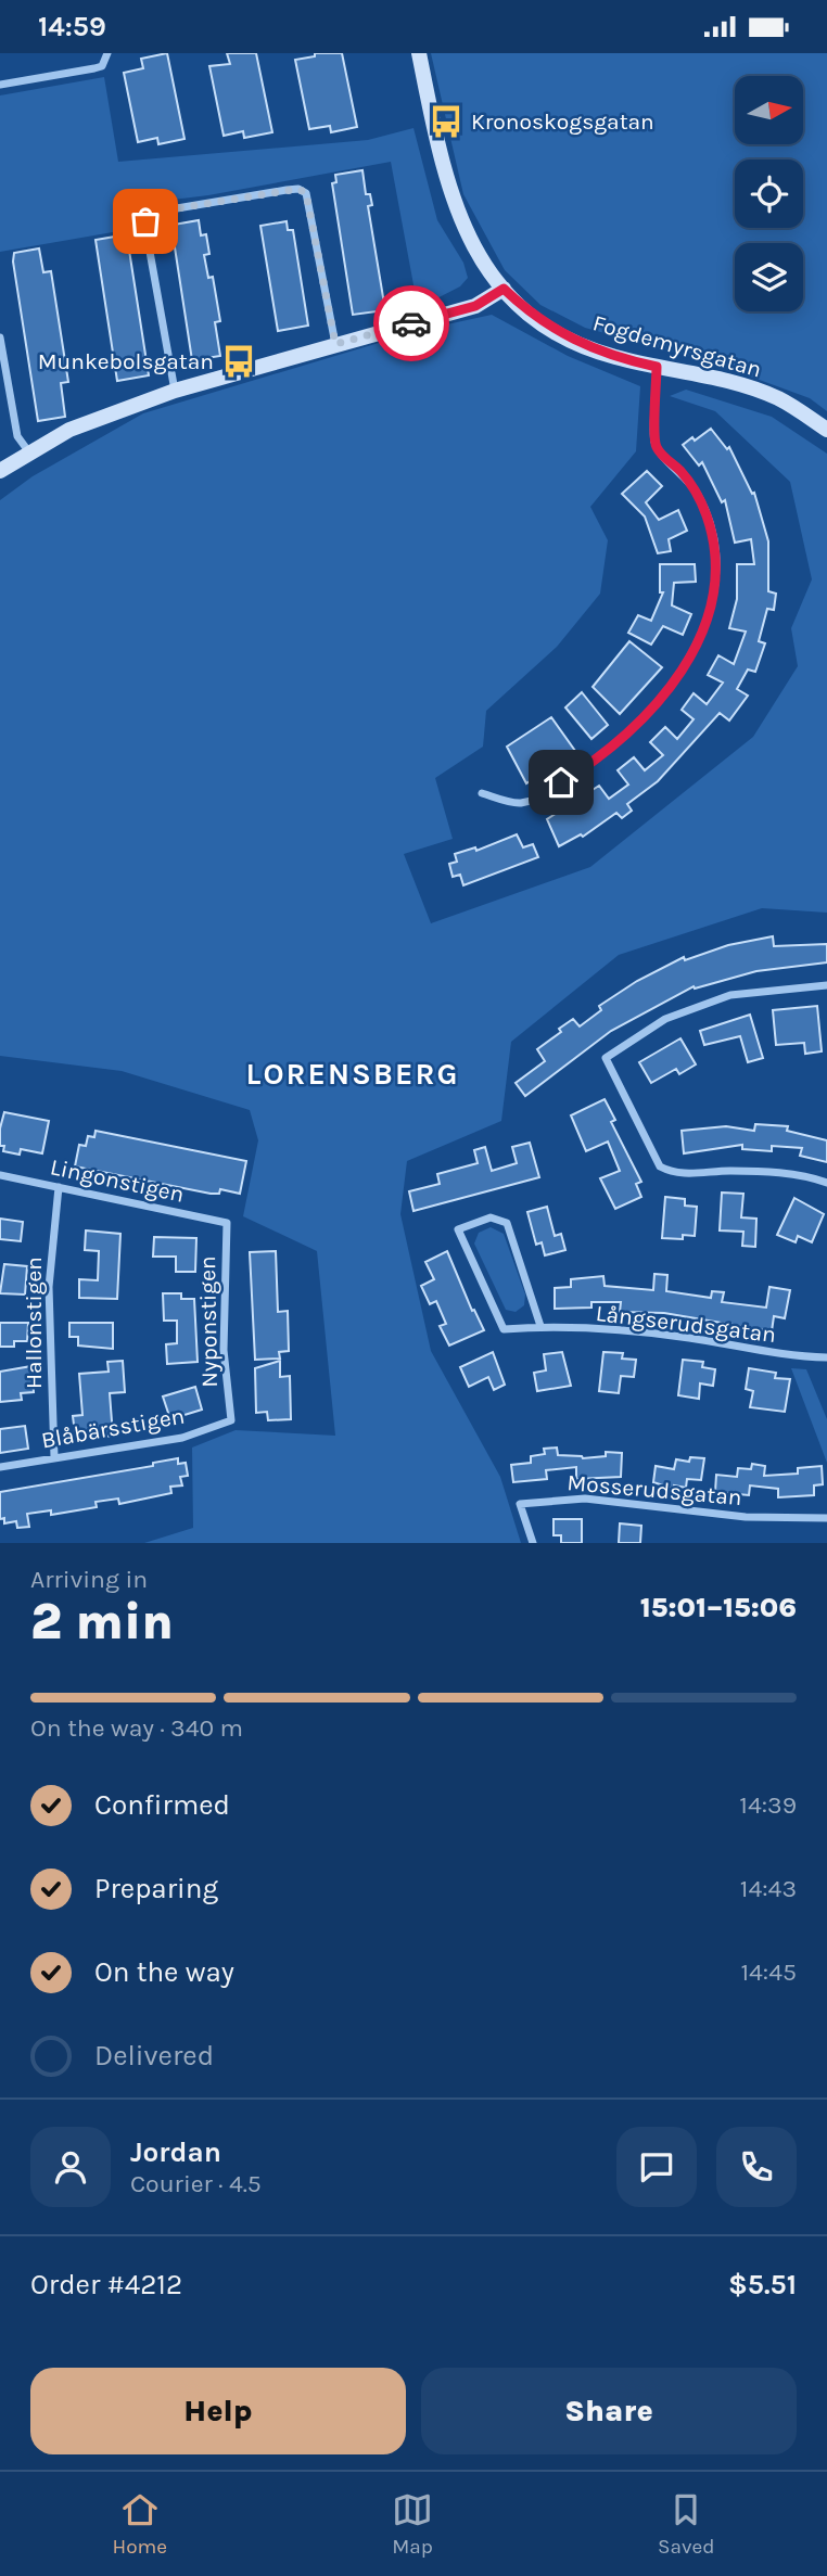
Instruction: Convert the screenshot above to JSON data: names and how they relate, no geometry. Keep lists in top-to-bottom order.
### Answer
{
  "streets": {
    "street": [
      "Fogdemyrsgatan",
      "Lingonstigen",
      "Nyponstigen",
      "Hallonstigen",
      "Långserudsgatan",
      "Blåbärsstigen",
      "Mosserudsgatan"
    ]
  },
  "crossings": [
    ["Lingonstigen", "Nyponstigen"],
    ["Lingonstigen", "Hallonstigen"],
    ["Nyponstigen", "Blåbärsstigen"],
    ["Hallonstigen", "Blåbärsstigen"]
  ],
  "districts": ["LORENSBERG"],
  "places": {
    "bus stop": ["Kronoskogsgatan", "Munkebolsgatan"]
  },
  "north": "right",
  "page": {
    "status": "14:59",
    "heading": ["2 min", "Arriving in", "15:01–15:06"],
    "panel": [
      "Jordan",
      "Courier · 4.5",
      "Order #4212",
      "$5.51"
    ],
    "bar": "On the way · 340 m",
    "list": [
      ["Confirmed", "14:39"],
      ["Preparing", "14:43"],
      ["On the way", "14:45"],
      "Delivered"
    ],
    "buttons": ["Help", "Share"],
    "tabs": ["Home", "Map", "Saved"]
  }
}
